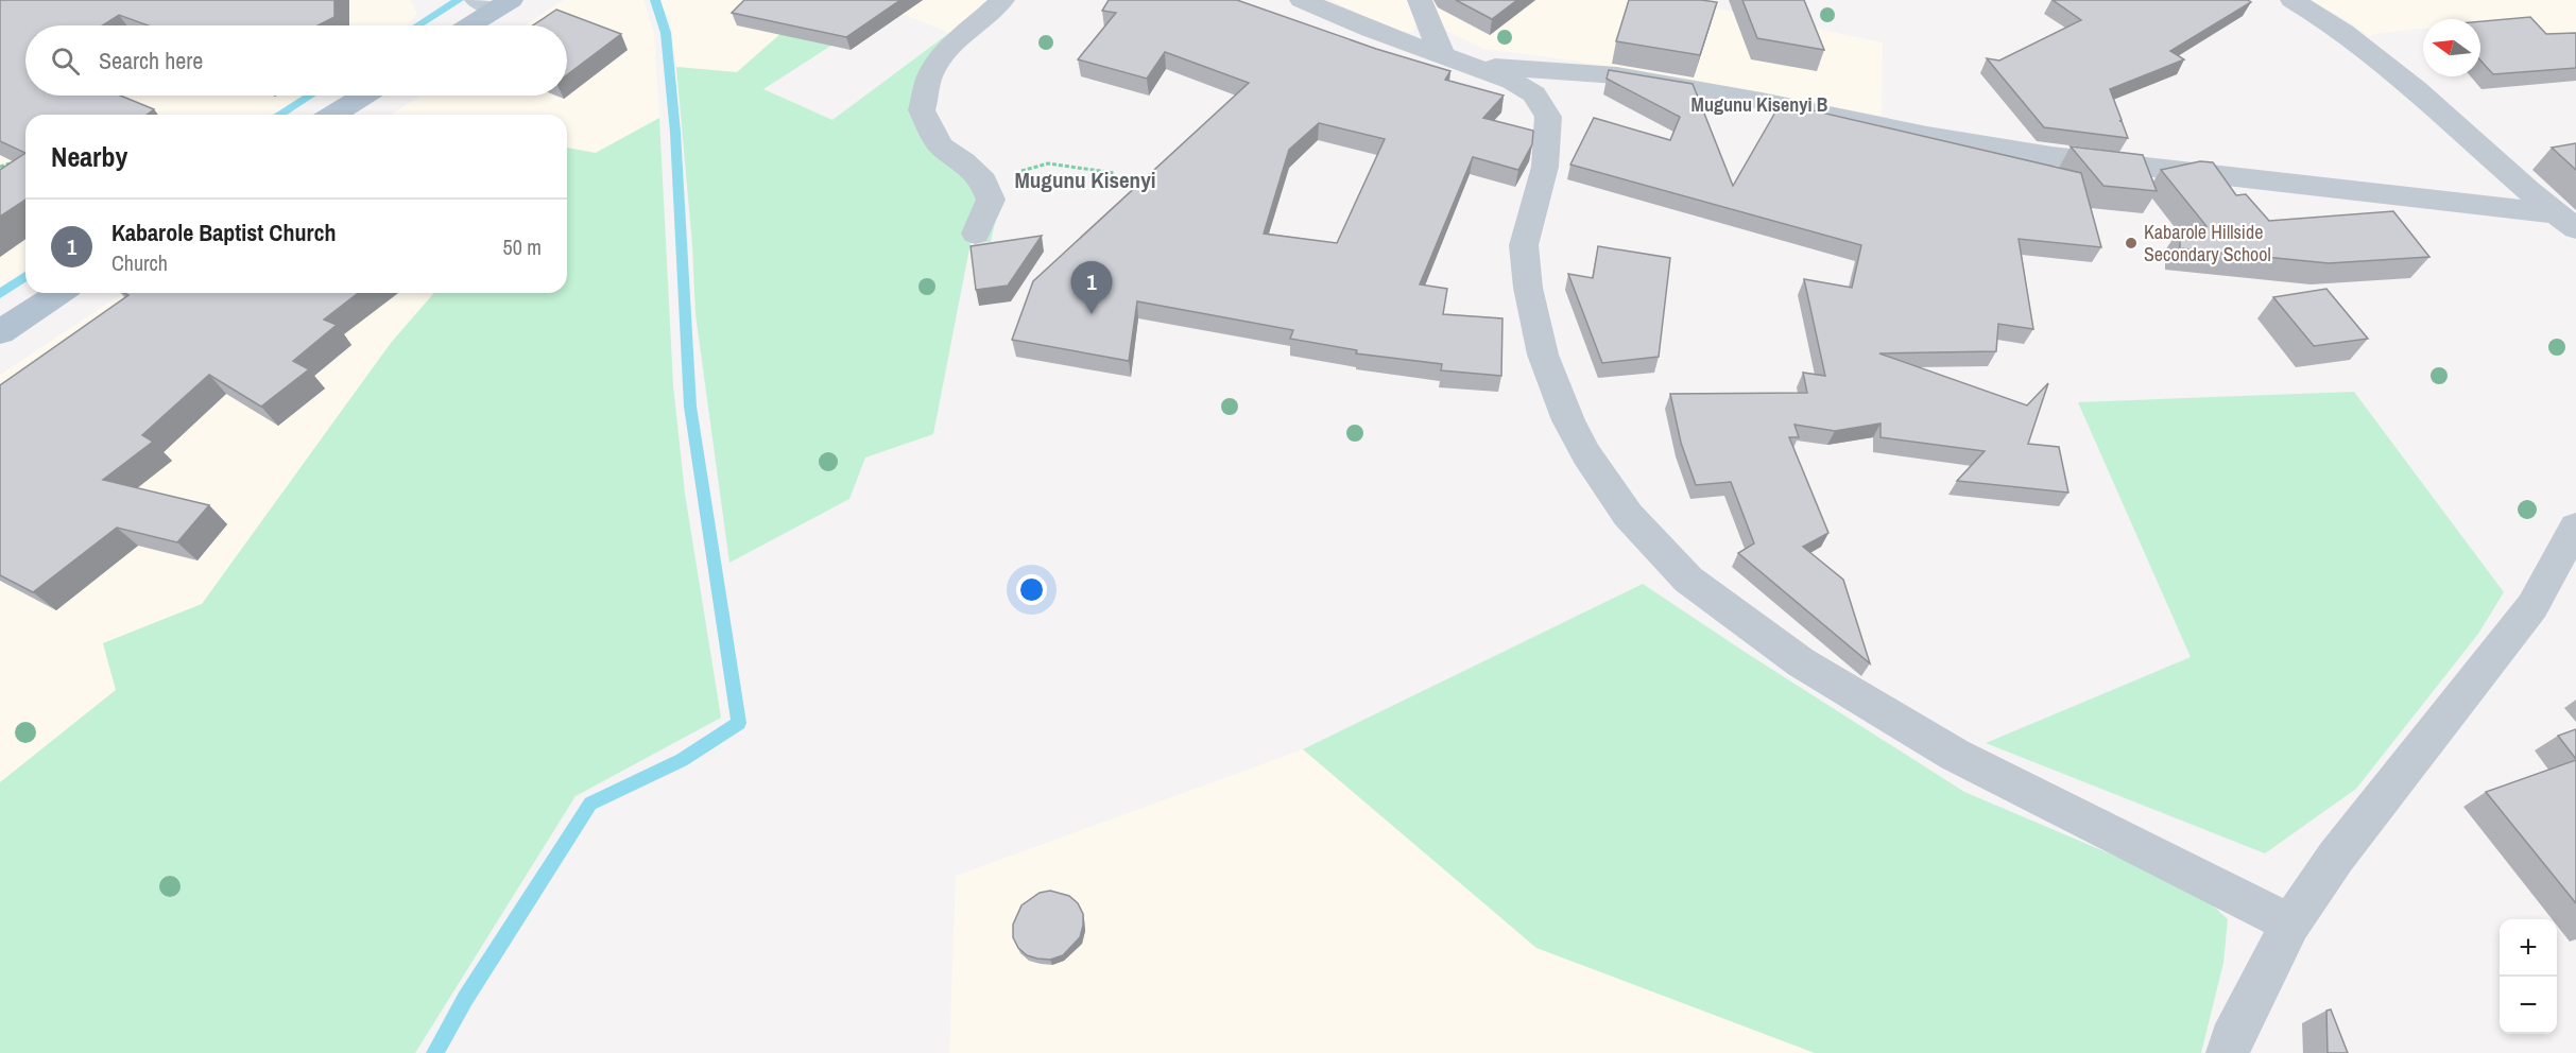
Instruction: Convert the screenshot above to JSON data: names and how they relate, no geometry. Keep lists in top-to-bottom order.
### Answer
{
  "districts": ["Mugunu Kisenyi B", "Mugunu Kisenyi"],
  "places": ["Kabarole Hillside Secondary School"],
  "north": "left",
  "page": {
    "search": "Search here",
    "heading": "Nearby",
    "list": [
      {
        "mark": "1",
        "name": "Kabarole Baptist Church",
        "note": "Church",
        "value": "50 m"
      }
    ],
    "pins": "1",
    "map_buttons": ["+", "−"]
  }
}
